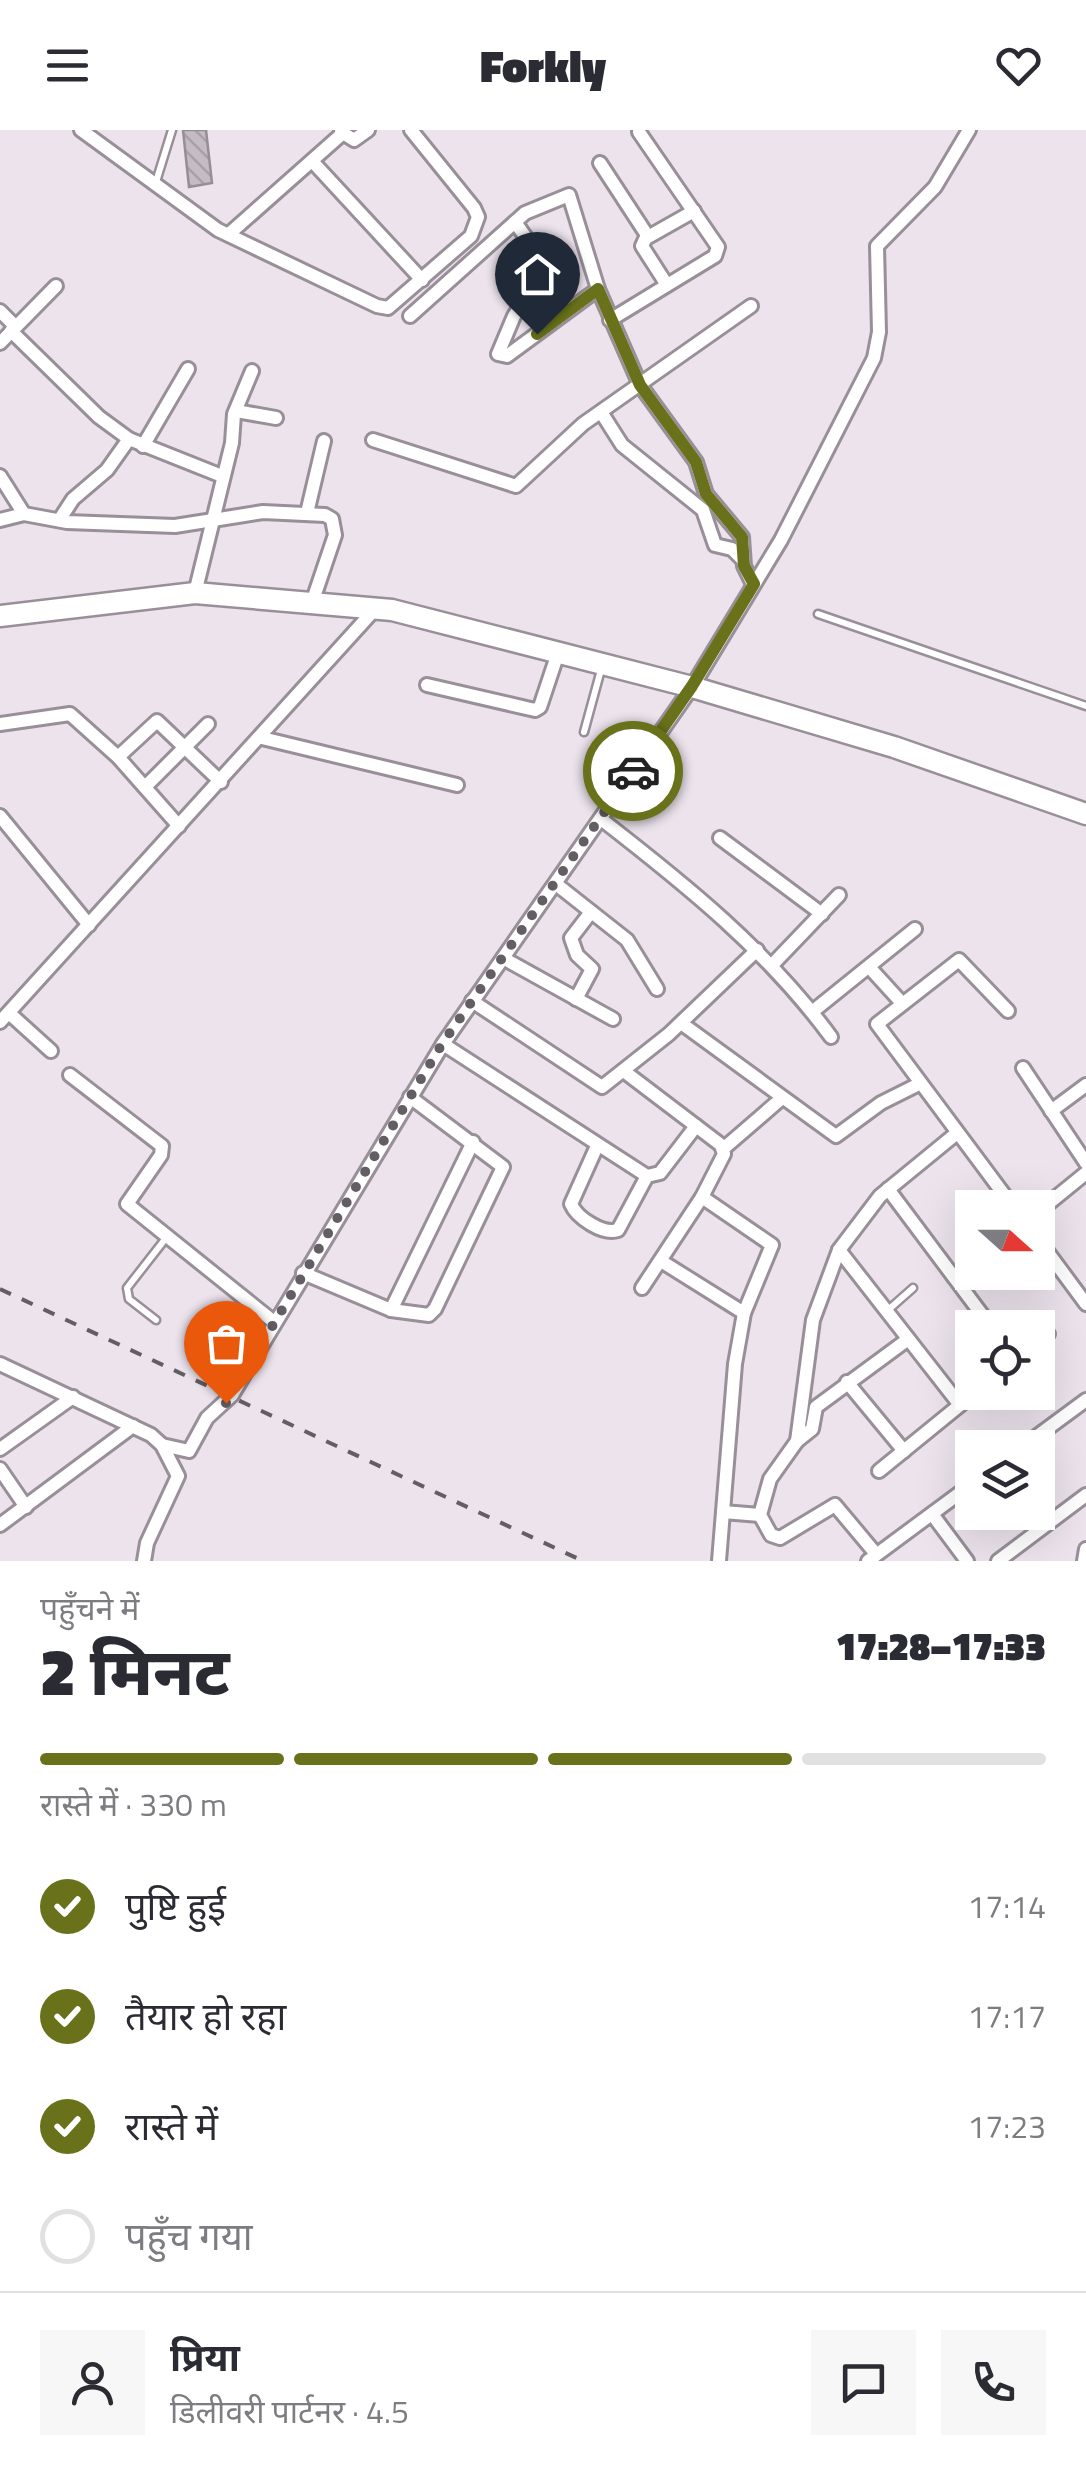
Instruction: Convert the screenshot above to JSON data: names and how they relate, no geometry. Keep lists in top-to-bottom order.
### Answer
{
  "north": "right",
  "page": {
    "header": "Forkly",
    "heading": ["2 मिनट", "पहुँचने में", "17:28–17:33"],
    "panel": ["प्रिया", "डिलीवरी पार्टनर · 4.5"],
    "bar": "रास्ते में · 330 m",
    "list": [
      ["पुष्टि हुई", "17:14"],
      ["तैयार हो रहा", "17:17"],
      ["रास्ते में", "17:23"],
      "पहुँच गया"
    ]
  }
}
